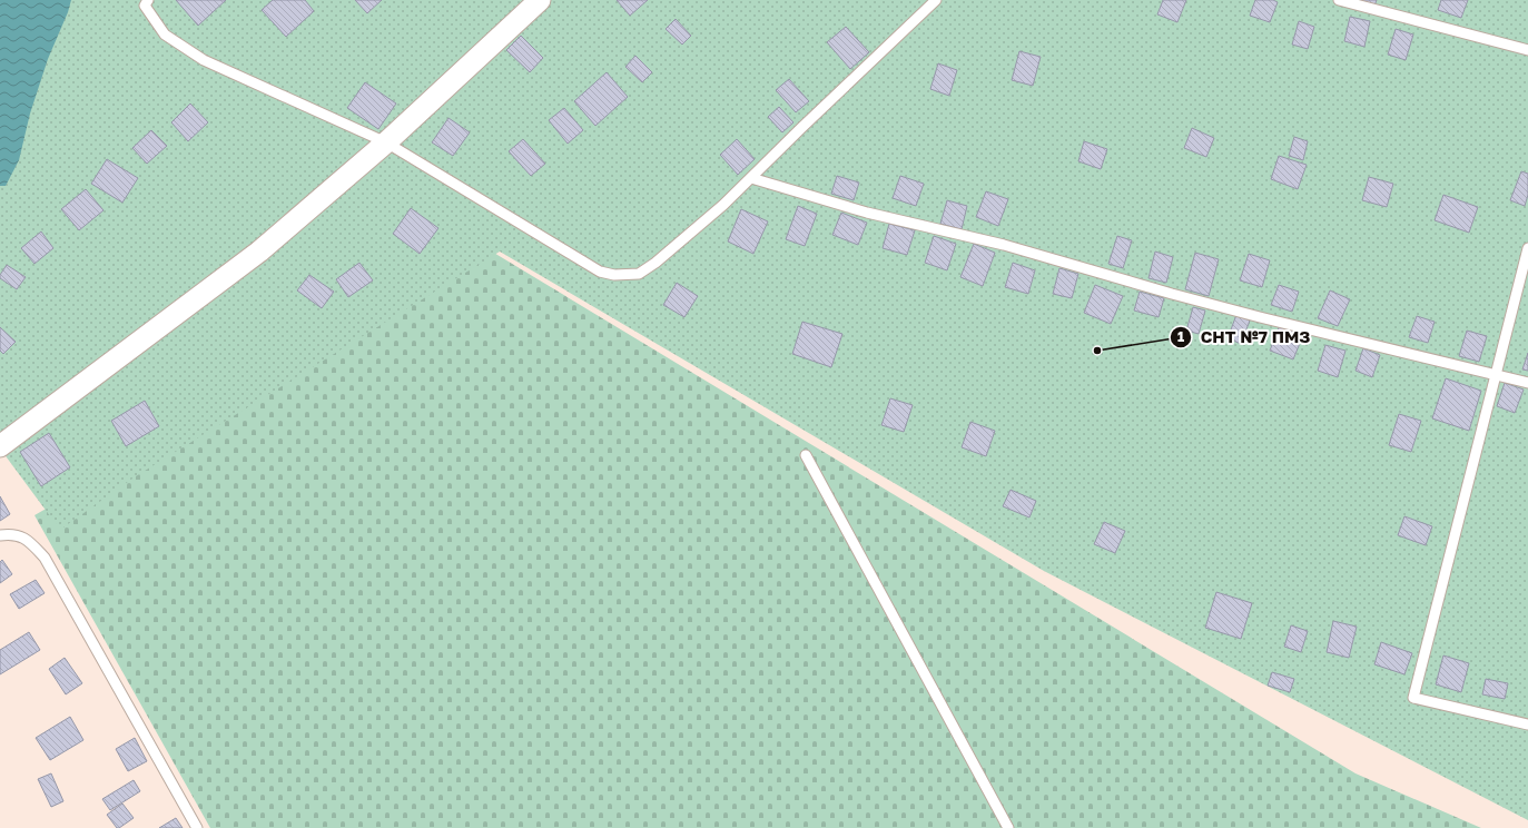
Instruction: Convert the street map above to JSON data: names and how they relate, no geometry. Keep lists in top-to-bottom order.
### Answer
{
  "places": ["СНТ №7 ПМЗ"]
}
